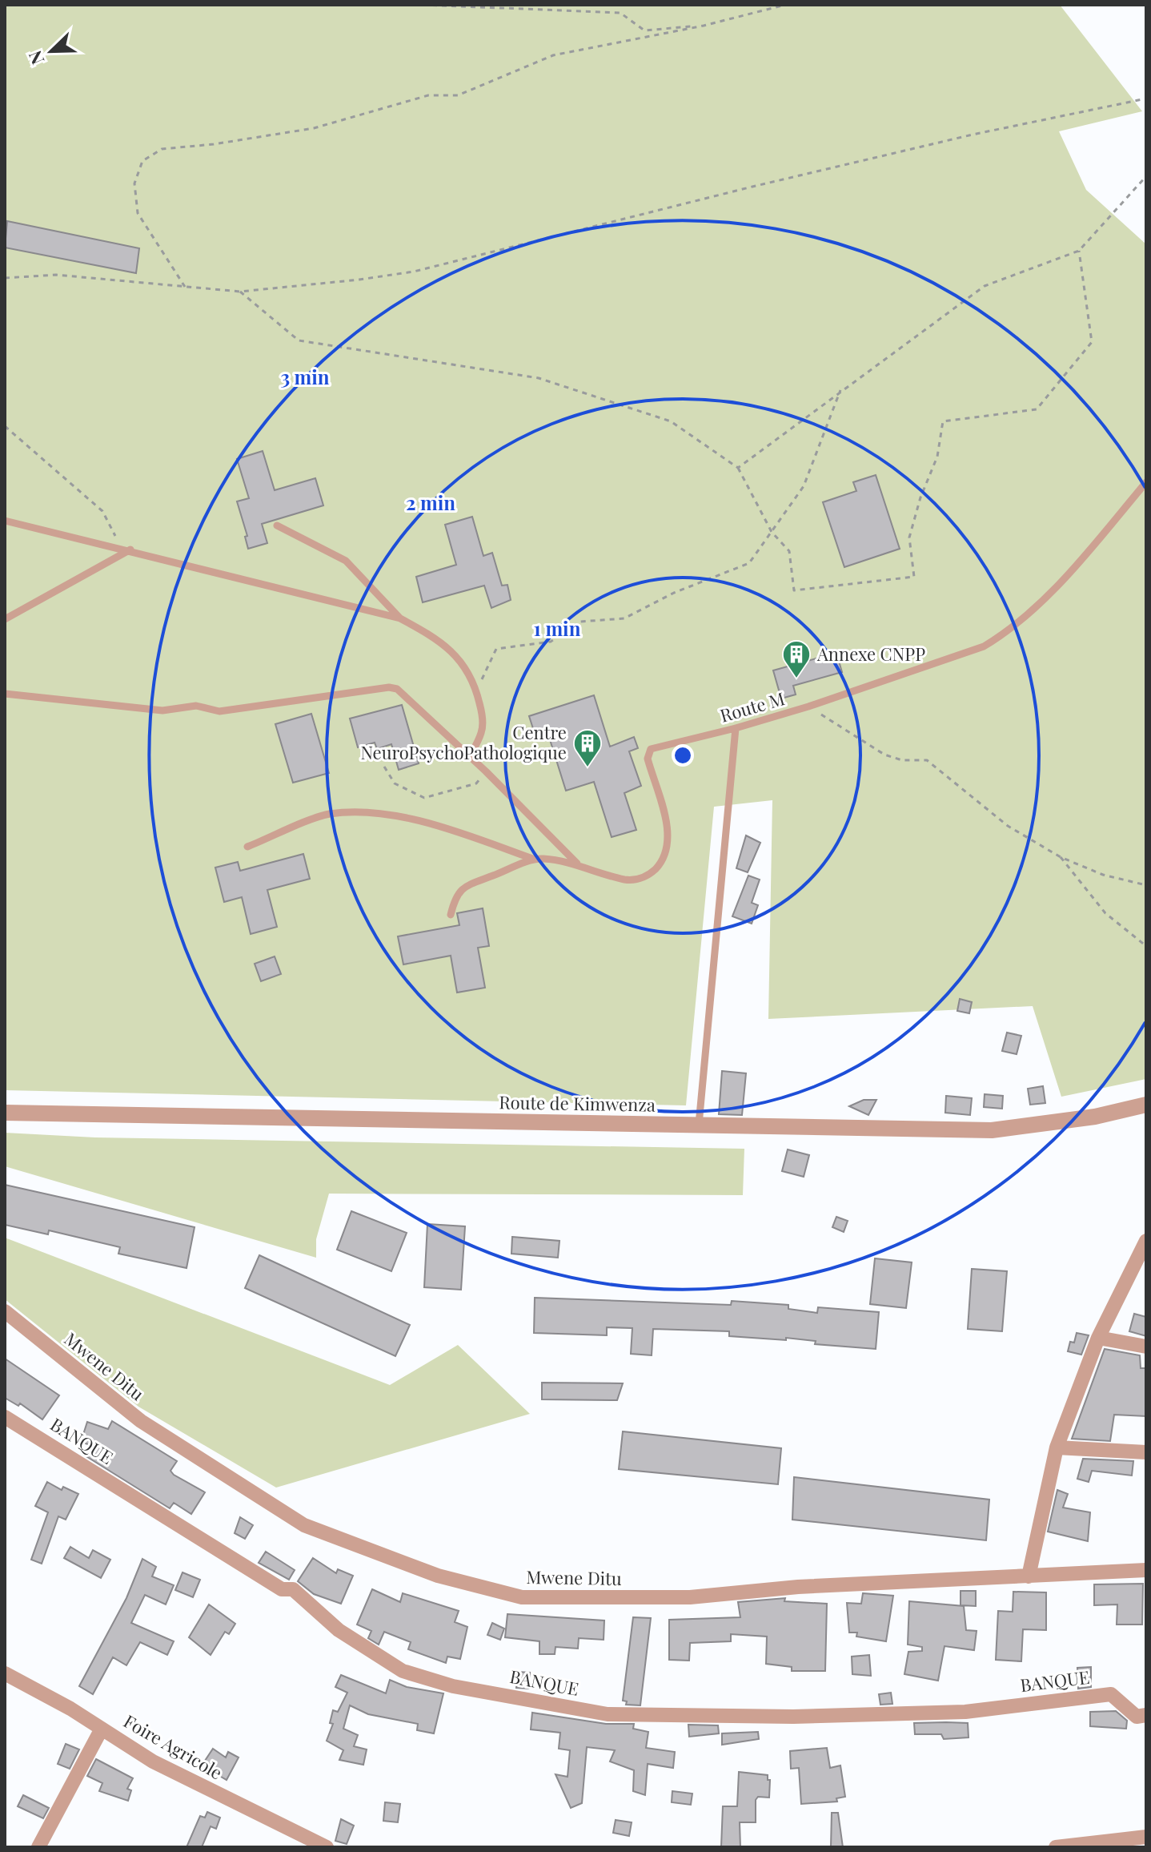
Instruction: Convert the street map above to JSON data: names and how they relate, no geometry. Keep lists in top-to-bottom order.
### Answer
{
  "streets": {
    "street": [
      "Route de Kimwenza",
      "Mwene Ditu",
      "BANQUE",
      "Foire Agricole"
    ],
    "lane": ["Route M"]
  },
  "places": {
    "building": ["Annexe CNPP", "Centre NeuroPsychoPathologique"]
  },
  "north": "bottom left",
  "rings": ["3 min", "2 min", "1 min"]
}
